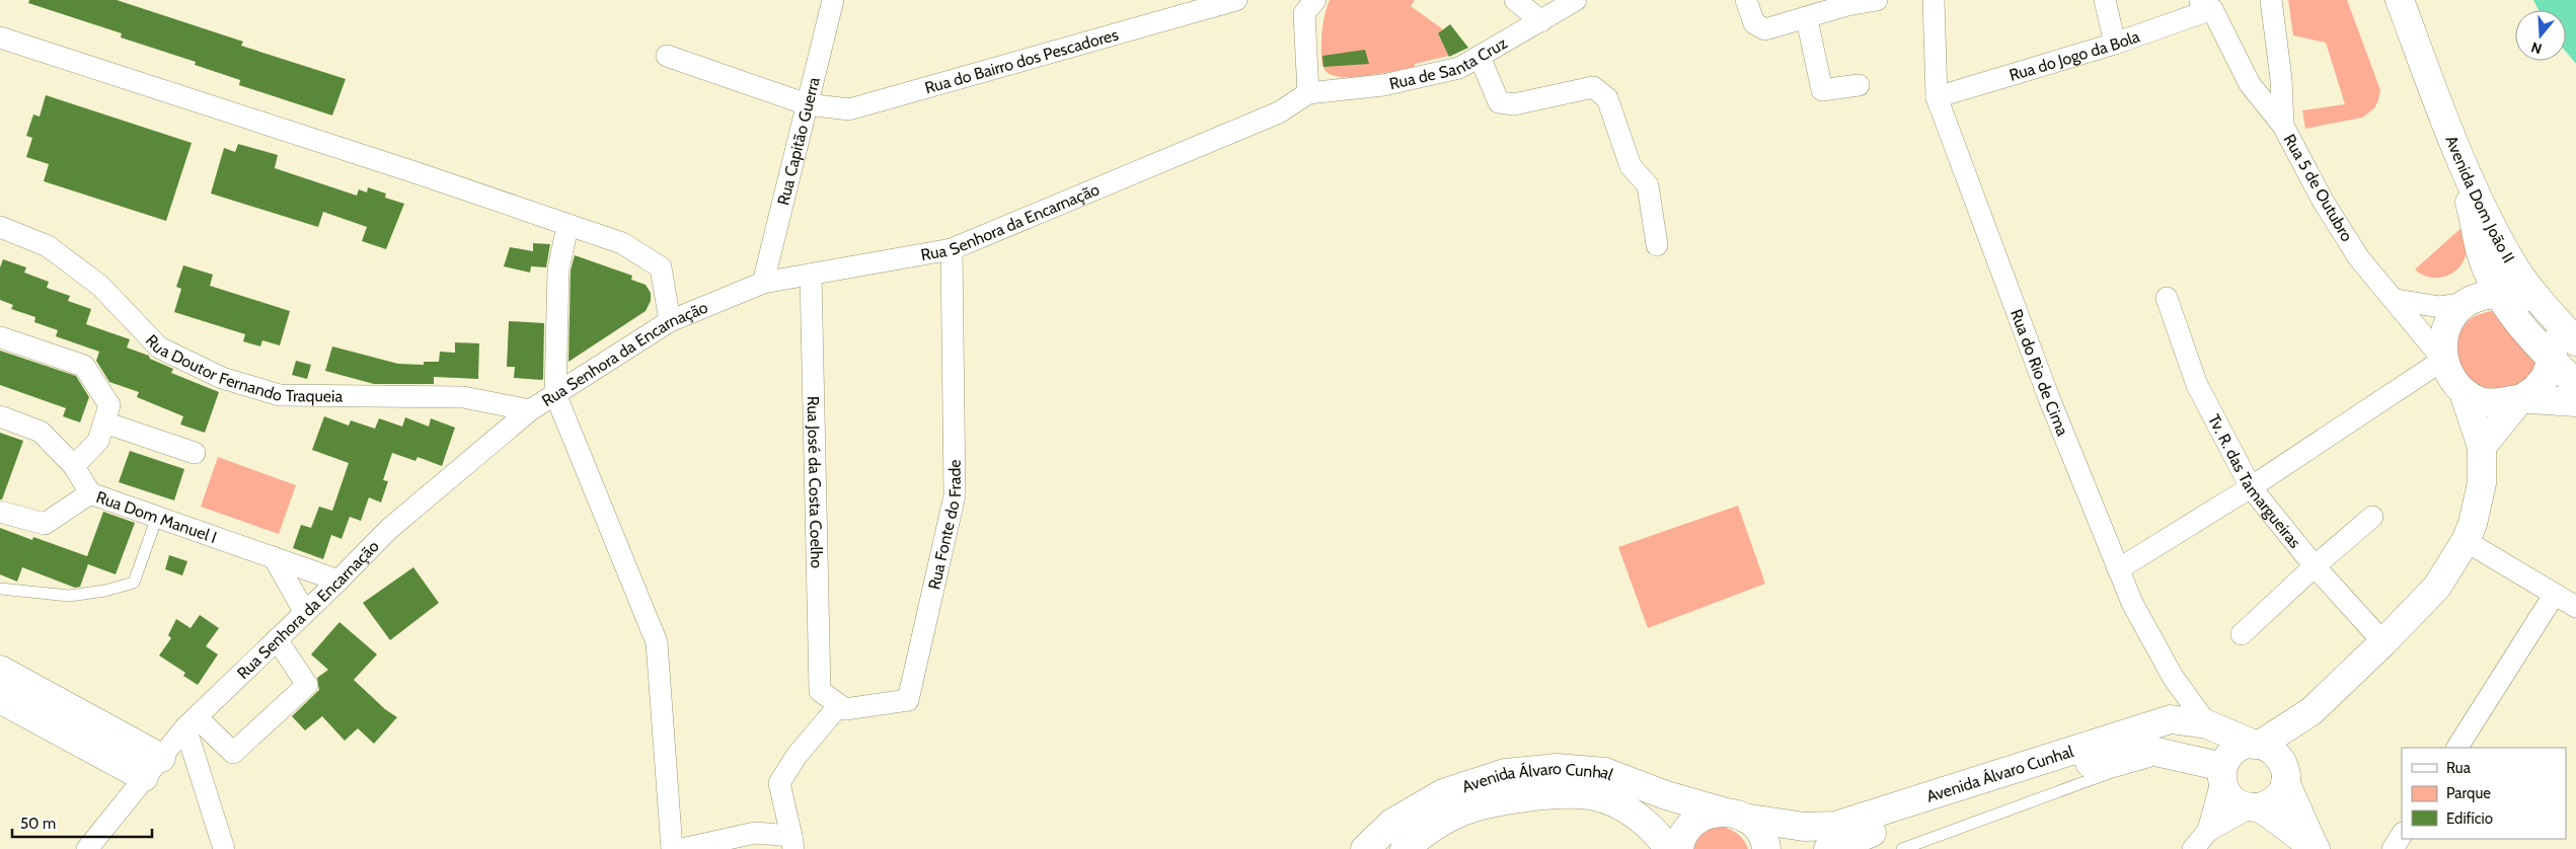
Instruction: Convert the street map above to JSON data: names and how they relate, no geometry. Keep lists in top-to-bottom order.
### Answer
{
  "streets": {
    "main road": ["Avenida Dom João II", "Avenida Álvaro Cunhal"],
    "street": [
      "Rua do Jogo da Bola",
      "Rua do Bairro dos Pescadores",
      "Rua de Santa Cruz",
      "Rua Capitão Guerra",
      "Rua 5 de Outubro",
      "Rua Senhora da Encarnação",
      "Rua Doutor Fernando Traqueia",
      "Rua do Rio de Cima",
      "Tv. R. das Tamargueiras",
      "Rua José da Costa Coelho",
      "Rua Dom Manuel I",
      "Rua Fonte do Frade"
    ]
  },
  "crossings": [
    ["Rua do Jogo da Bola", "Rua do Rio de Cima"],
    ["Rua do Bairro dos Pescadores", "Rua Capitão Guerra"],
    ["Rua de Santa Cruz", "Rua Senhora da Encarnação"],
    ["Rua Capitão Guerra", "Rua Senhora da Encarnação"],
    ["Rua 5 de Outubro", "Avenida Dom João II"],
    ["Rua Senhora da Encarnação", "Rua Doutor Fernando Traqueia"],
    ["Rua Senhora da Encarnação", "Rua José da Costa Coelho"],
    ["Rua Senhora da Encarnação", "Rua Dom Manuel I"],
    ["Rua Senhora da Encarnação", "Rua Fonte do Frade"],
    ["Rua do Rio de Cima", "Avenida Álvaro Cunhal"],
    ["Rua José da Costa Coelho", "Rua Fonte do Frade"]
  ],
  "legend": ["Rua", "Parque", "Edifício"],
  "scale_bar": "50 m",
  "north": "bottom"
}
